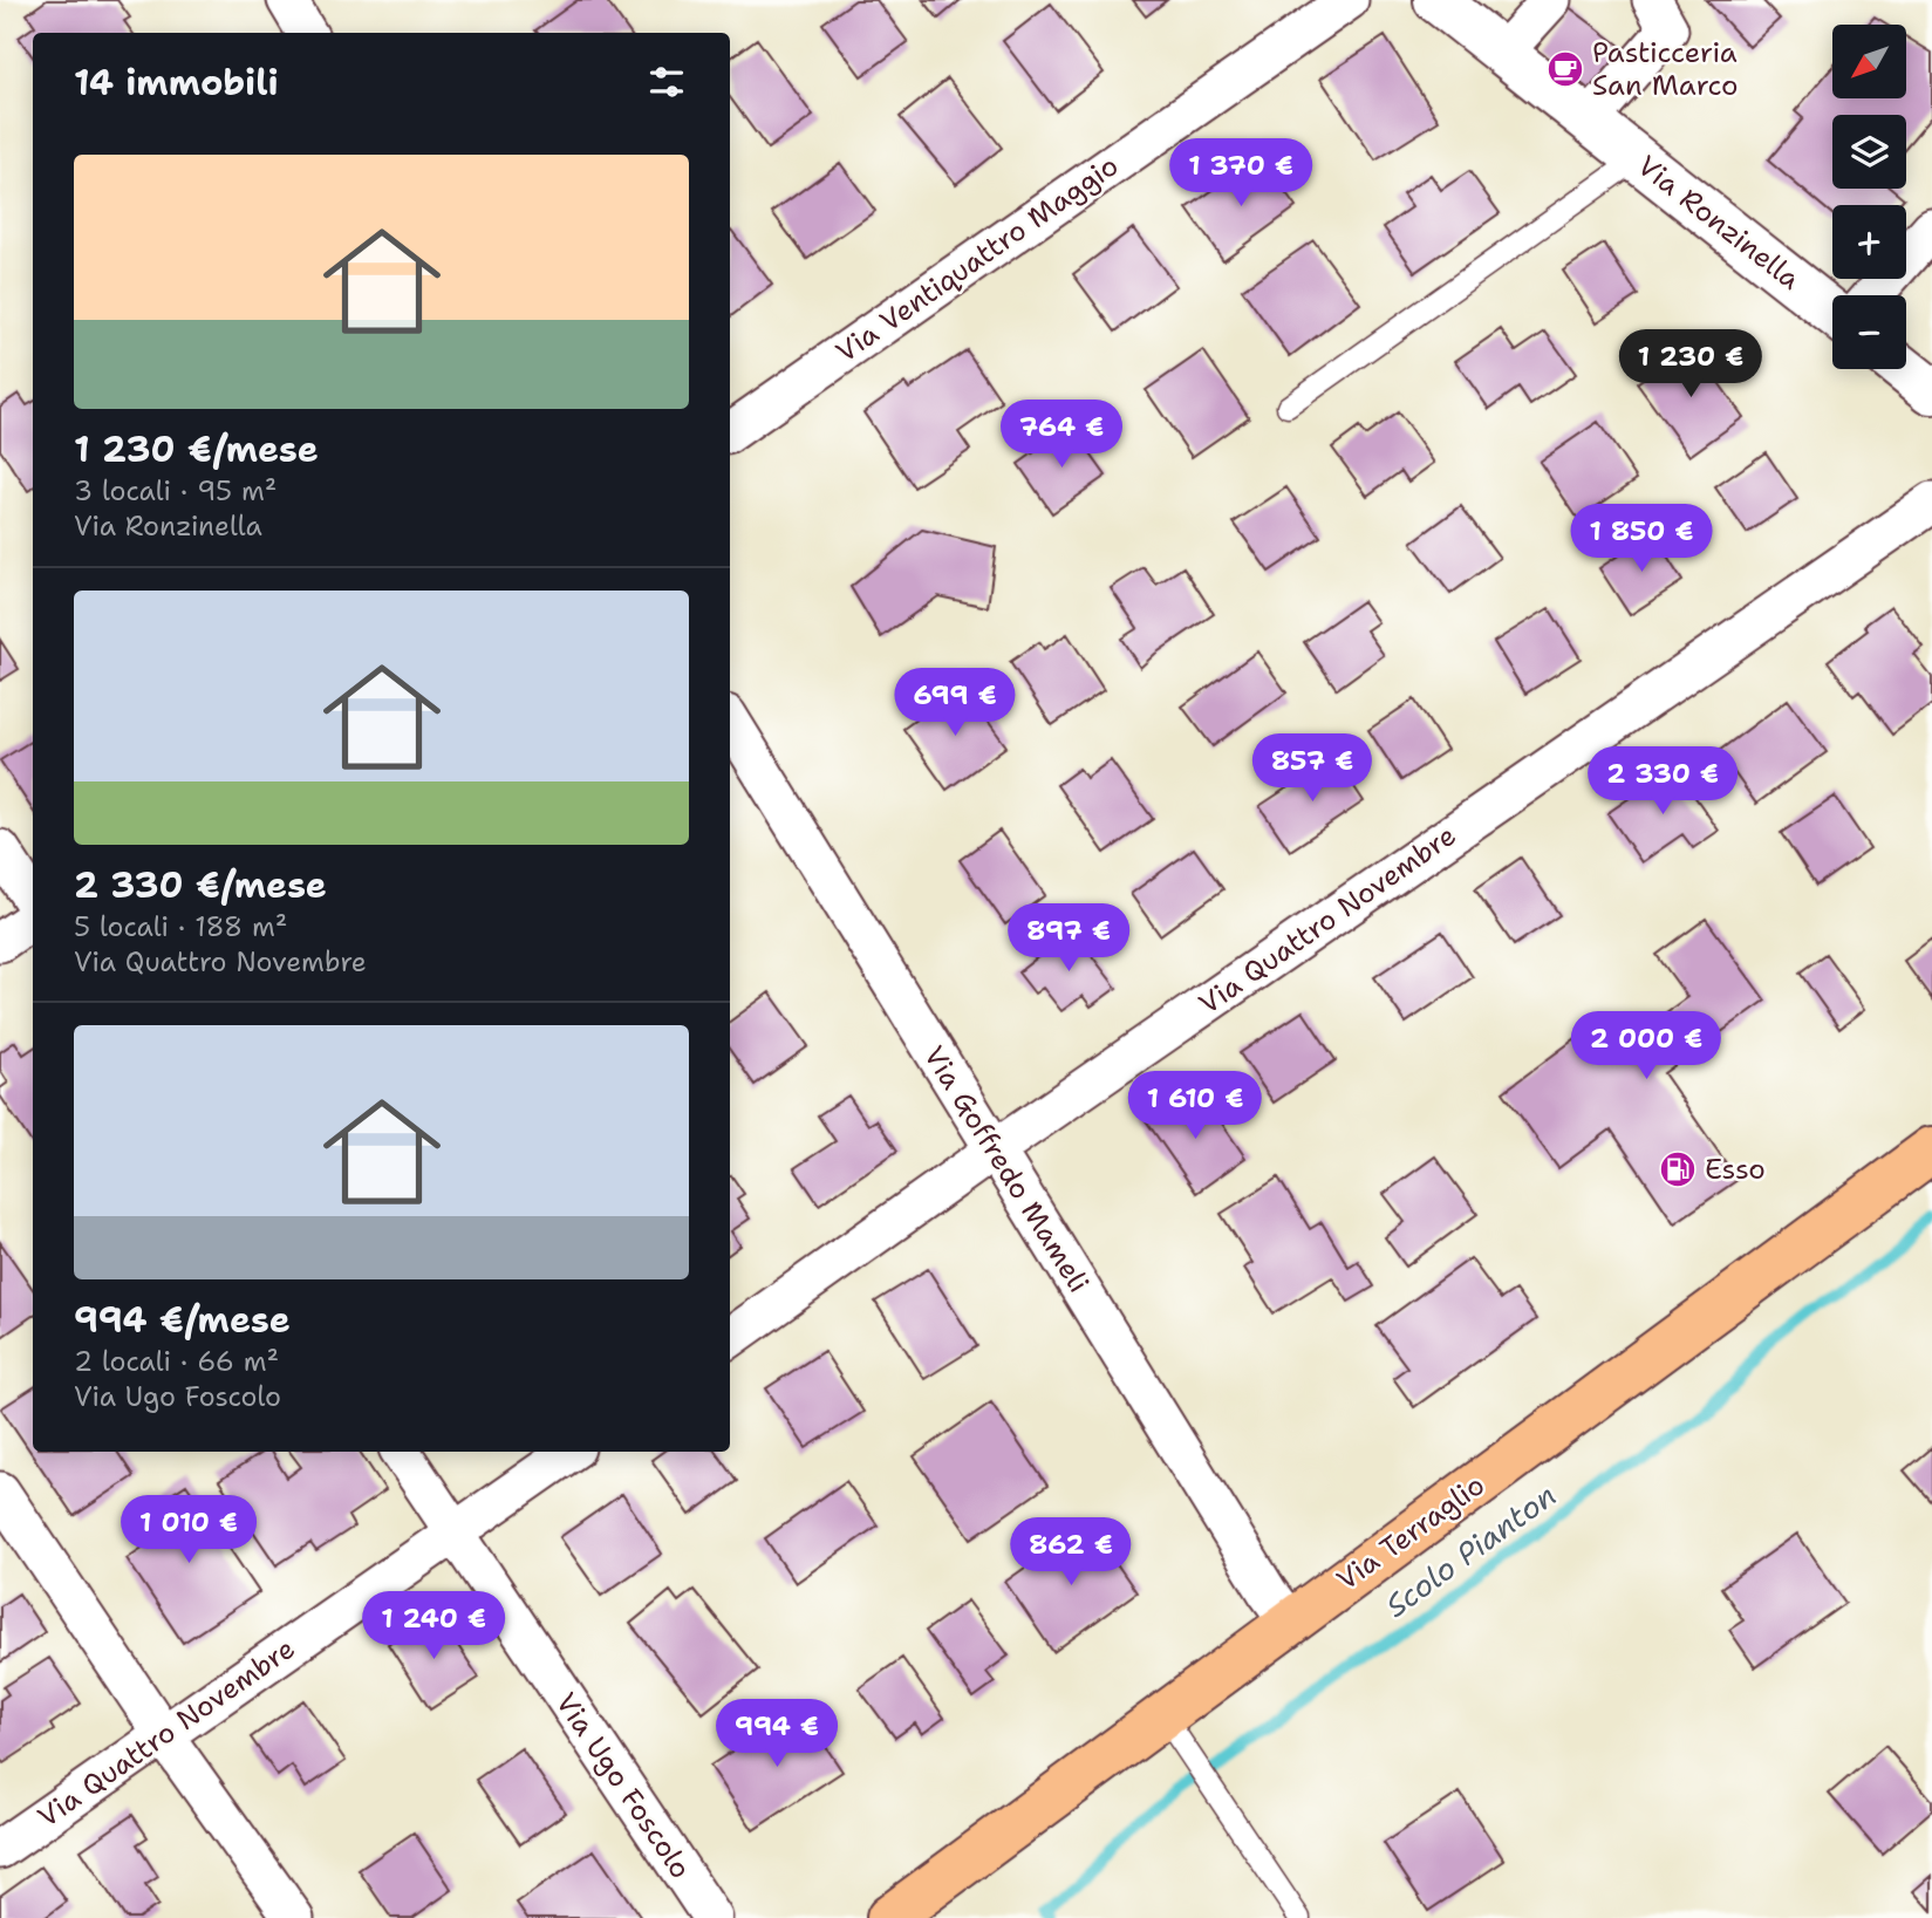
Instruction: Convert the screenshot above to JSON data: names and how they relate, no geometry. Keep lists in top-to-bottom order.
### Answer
{
  "streets": {
    "main road": ["Via Terraglio"],
    "street": [
      "Via Ronzinella",
      "Via Ventiquattro Maggio",
      "Via Quattro Novembre",
      "Via Goffredo Mameli",
      "Via Ugo Foscolo"
    ]
  },
  "crossings": [
    ["Via Quattro Novembre", "Via Goffredo Mameli"],
    ["Via Quattro Novembre", "Via Ugo Foscolo"],
    ["Via Goffredo Mameli", "Via Terraglio"]
  ],
  "water": ["Scolo Pianton"],
  "places": {
    "cafe": ["Pasticceria San Marco"],
    "fuel station": ["Esso"]
  },
  "north": "bottom left",
  "page": {
    "map_buttons": ["+", "−"],
    "heading": "14 immobili",
    "list": [
      {
        "name": "1 230 €/mese",
        "note": "3 locali · 95 m² · Via Ronzinella"
      },
      {
        "name": "2 330 €/mese",
        "note": "5 locali · 188 m² · Via Quattro Novembre"
      },
      {
        "name": "994 €/mese",
        "note": "2 locali · 66 m² · Via Ugo Foscolo"
      }
    ],
    "price": [
      "1 370 €",
      "1 230 €",
      "764 €",
      "1 850 €",
      "699 €",
      "857 €",
      "2 330 €",
      "897 €",
      "2 000 €",
      "1 610 €",
      "1 010 €",
      "862 €",
      "1 240 €",
      "994 €"
    ]
  }
}
